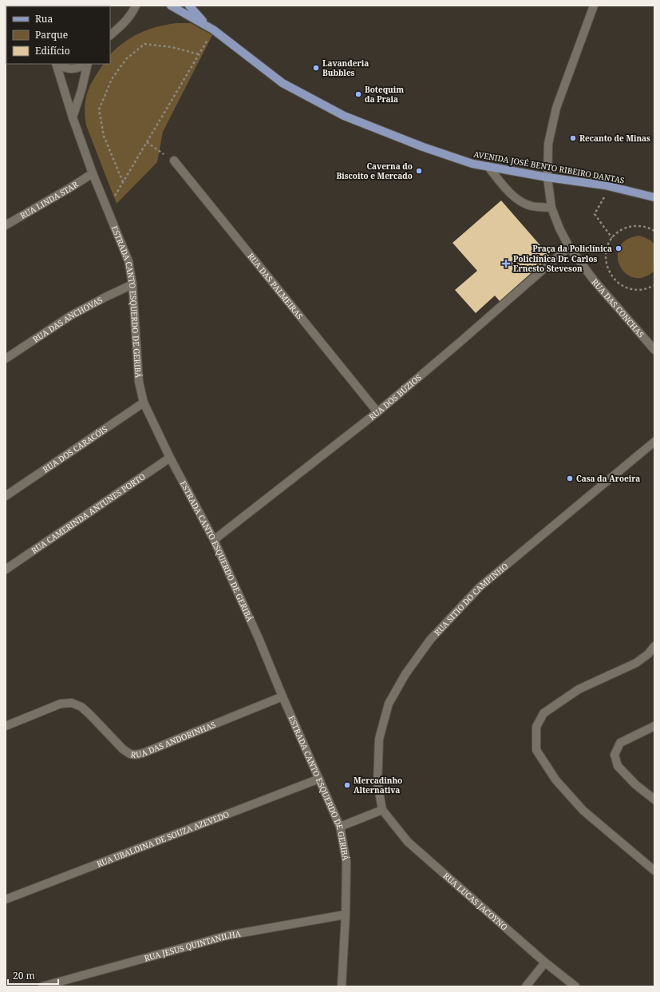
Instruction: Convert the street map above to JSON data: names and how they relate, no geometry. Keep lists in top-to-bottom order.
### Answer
{
  "streets": {
    "main road": ["AVENIDA JOSÉ BENTO RIBEIRO DANTAS"],
    "street": [
      "RUA LINDA STAR",
      "RUA DAS PALMEIRAS",
      "ESTRADA CANTO ESQUERDO DE GERIBÁ",
      "RUA DAS CONCHAS",
      "RUA DAS ANCHOVAS",
      "RUA DOS BÚZIOS",
      "RUA DOS CARACÓIS",
      "RUA CAMERINDA ANTUNES PORTO",
      "RUA SITIO DO CAMPINHO",
      "RUA DAS ANDORINHAS",
      "RUA UBALDINA DE SOUZA AZEVEDO",
      "RUA LUCAS JACOYNO",
      "RUA JESUS QUINTANILHA"
    ]
  },
  "crossings": [
    ["AVENIDA JOSÉ BENTO RIBEIRO DANTAS", "RUA DAS CONCHAS"],
    ["RUA LINDA STAR", "ESTRADA CANTO ESQUERDO DE GERIBÁ"],
    ["RUA DAS PALMEIRAS", "RUA DOS BÚZIOS"],
    ["ESTRADA CANTO ESQUERDO DE GERIBÁ", "RUA DAS ANCHOVAS"],
    ["ESTRADA CANTO ESQUERDO DE GERIBÁ", "RUA DOS BÚZIOS"],
    ["ESTRADA CANTO ESQUERDO DE GERIBÁ", "RUA DOS CARACÓIS"],
    ["ESTRADA CANTO ESQUERDO DE GERIBÁ", "RUA CAMERINDA ANTUNES PORTO"],
    ["ESTRADA CANTO ESQUERDO DE GERIBÁ", "RUA DAS ANDORINHAS"],
    ["ESTRADA CANTO ESQUERDO DE GERIBÁ", "RUA UBALDINA DE SOUZA AZEVEDO"],
    ["ESTRADA CANTO ESQUERDO DE GERIBÁ", "RUA JESUS QUINTANILHA"],
    ["RUA DAS CONCHAS", "RUA DOS BÚZIOS"],
    ["RUA SITIO DO CAMPINHO", "RUA LUCAS JACOYNO"]
  ],
  "places": {
    "other": [
      "Lavanderia Bubbles",
      "Botequim da Praia",
      "Recanto de Minas",
      "Caverna do Biscoito e Mercado",
      "Praça da Policlínica",
      "Casa da Aroeira",
      "Mercadinho Alternativa"
    ],
    "health": ["Policlínica Dr. Carlos Ernesto Steveson"]
  },
  "legend": ["Rua", "Parque", "Edifício"],
  "scale_bar": "20 m"
}
